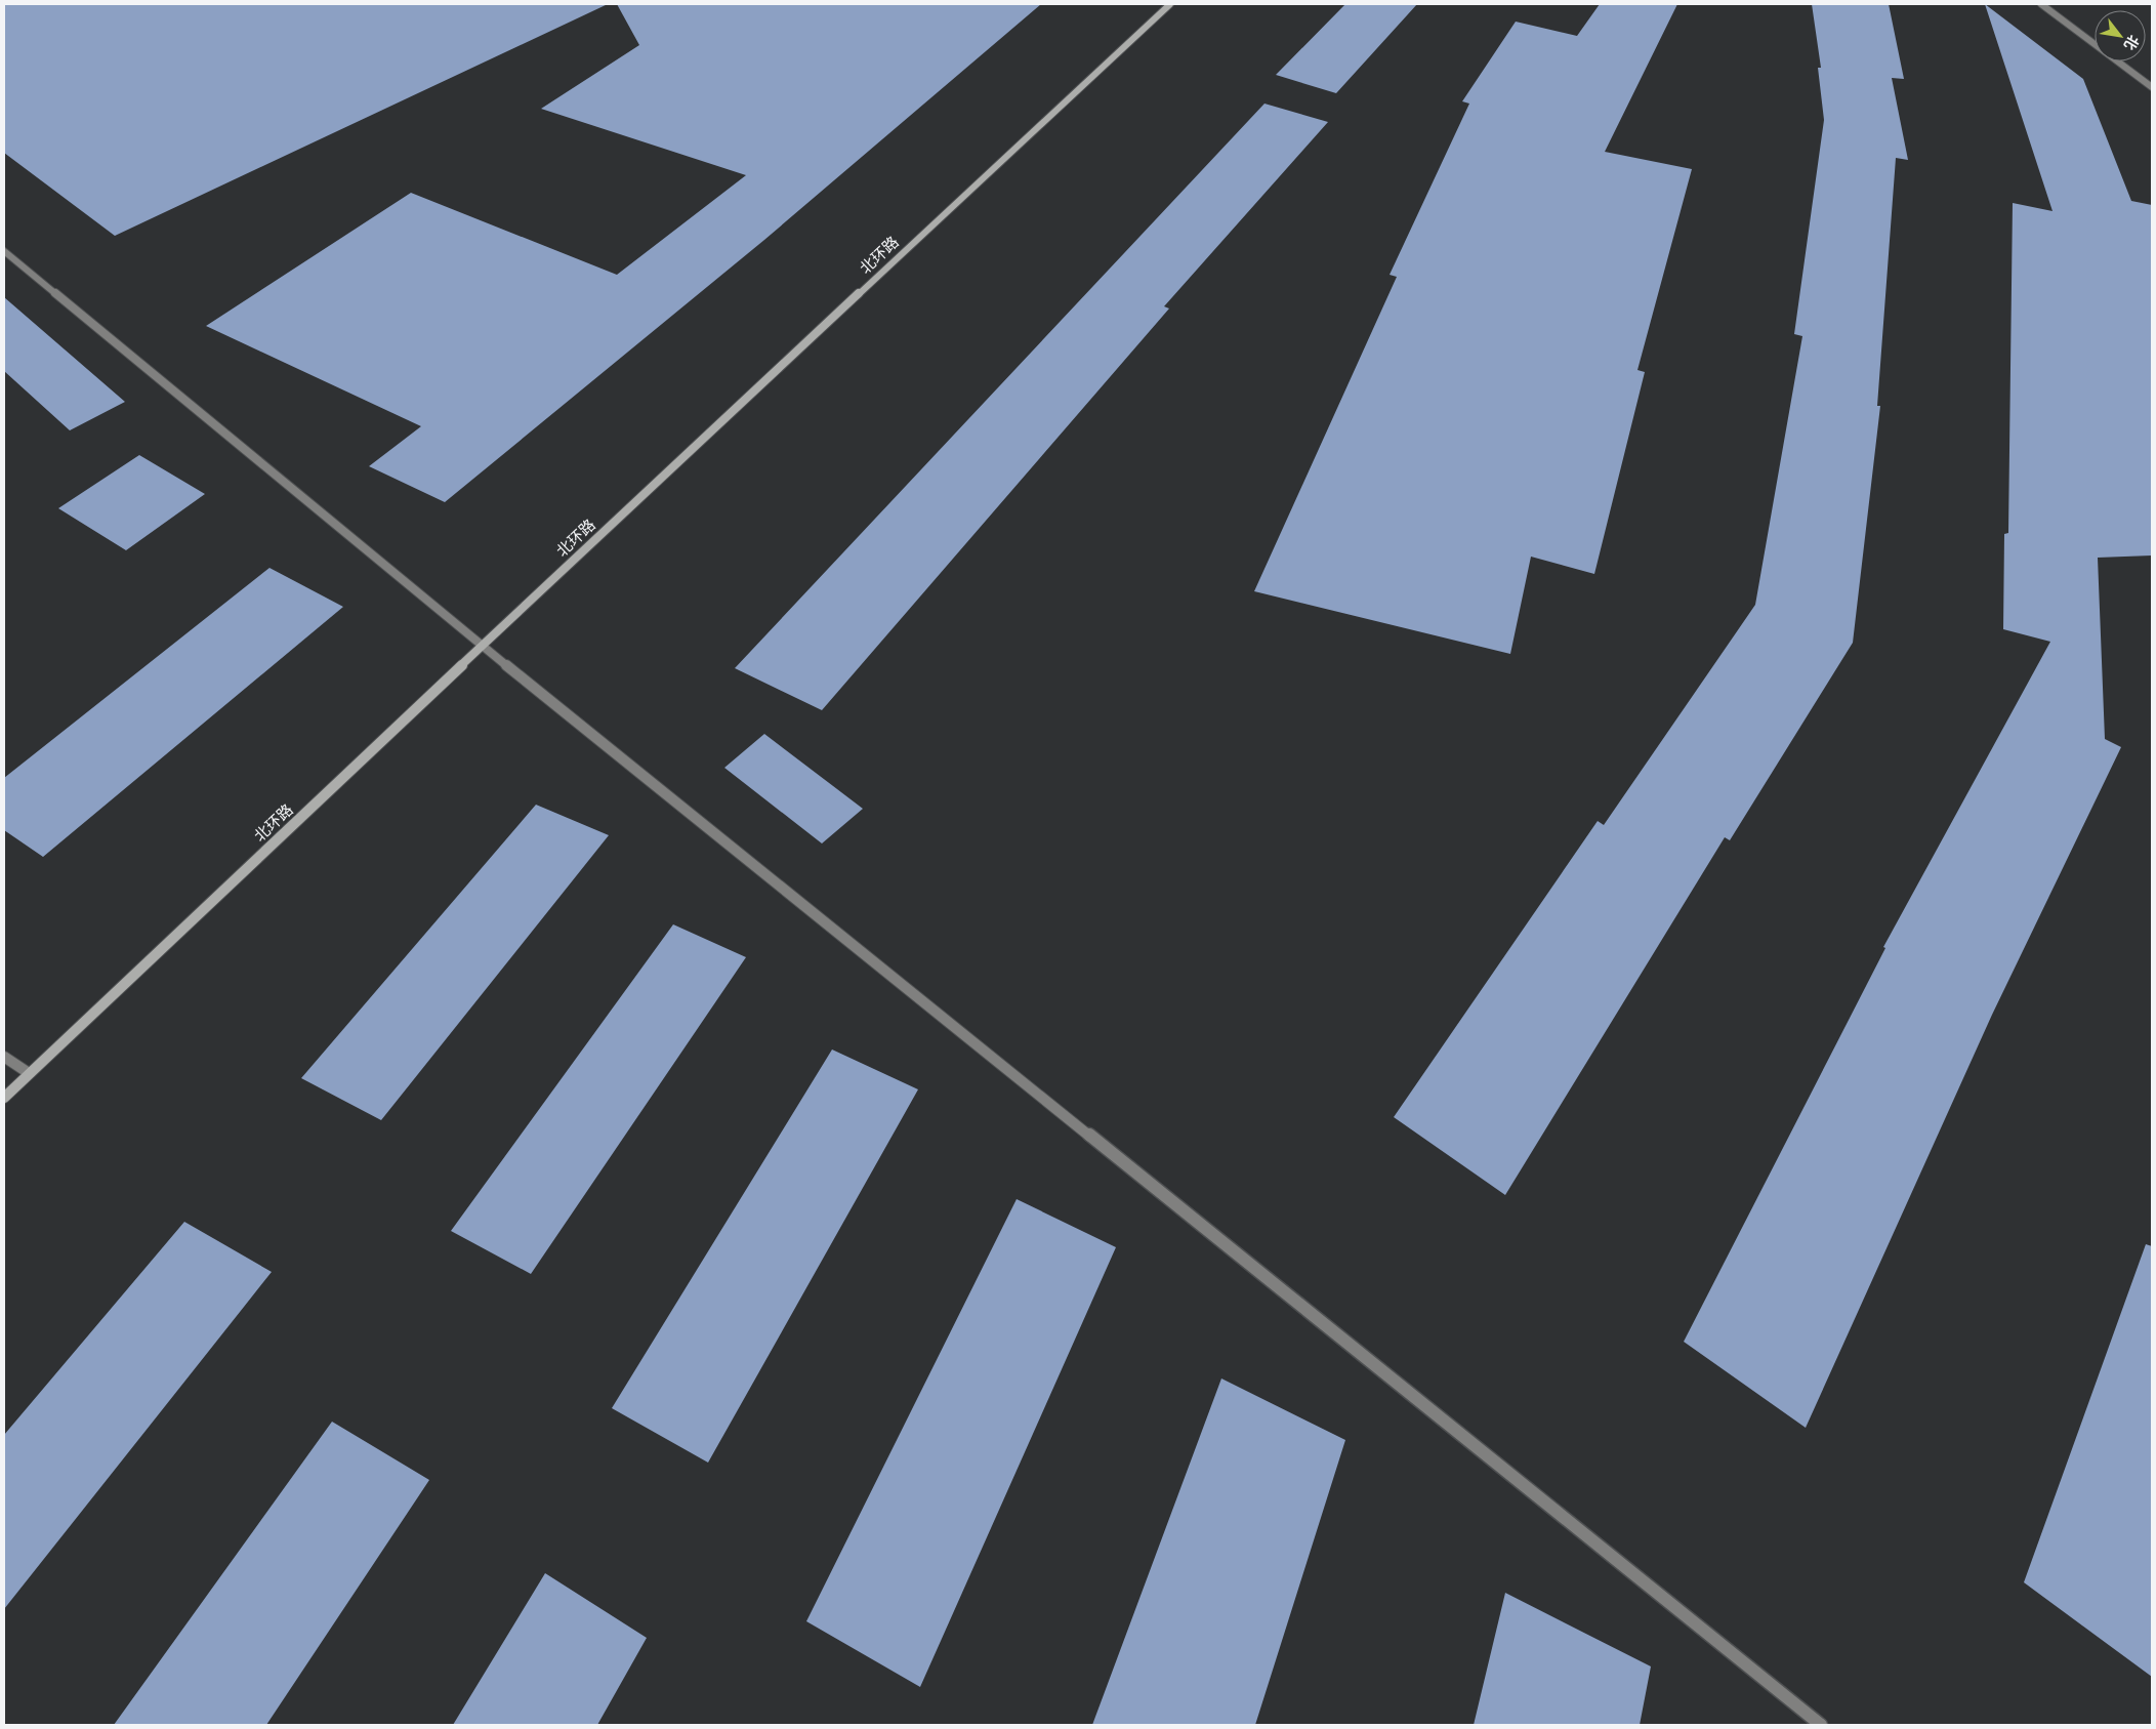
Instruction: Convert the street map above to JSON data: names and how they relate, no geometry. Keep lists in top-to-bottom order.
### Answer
{
  "streets": {
    "main road": ["北环路"]
  },
  "north": "bottom right"
}
